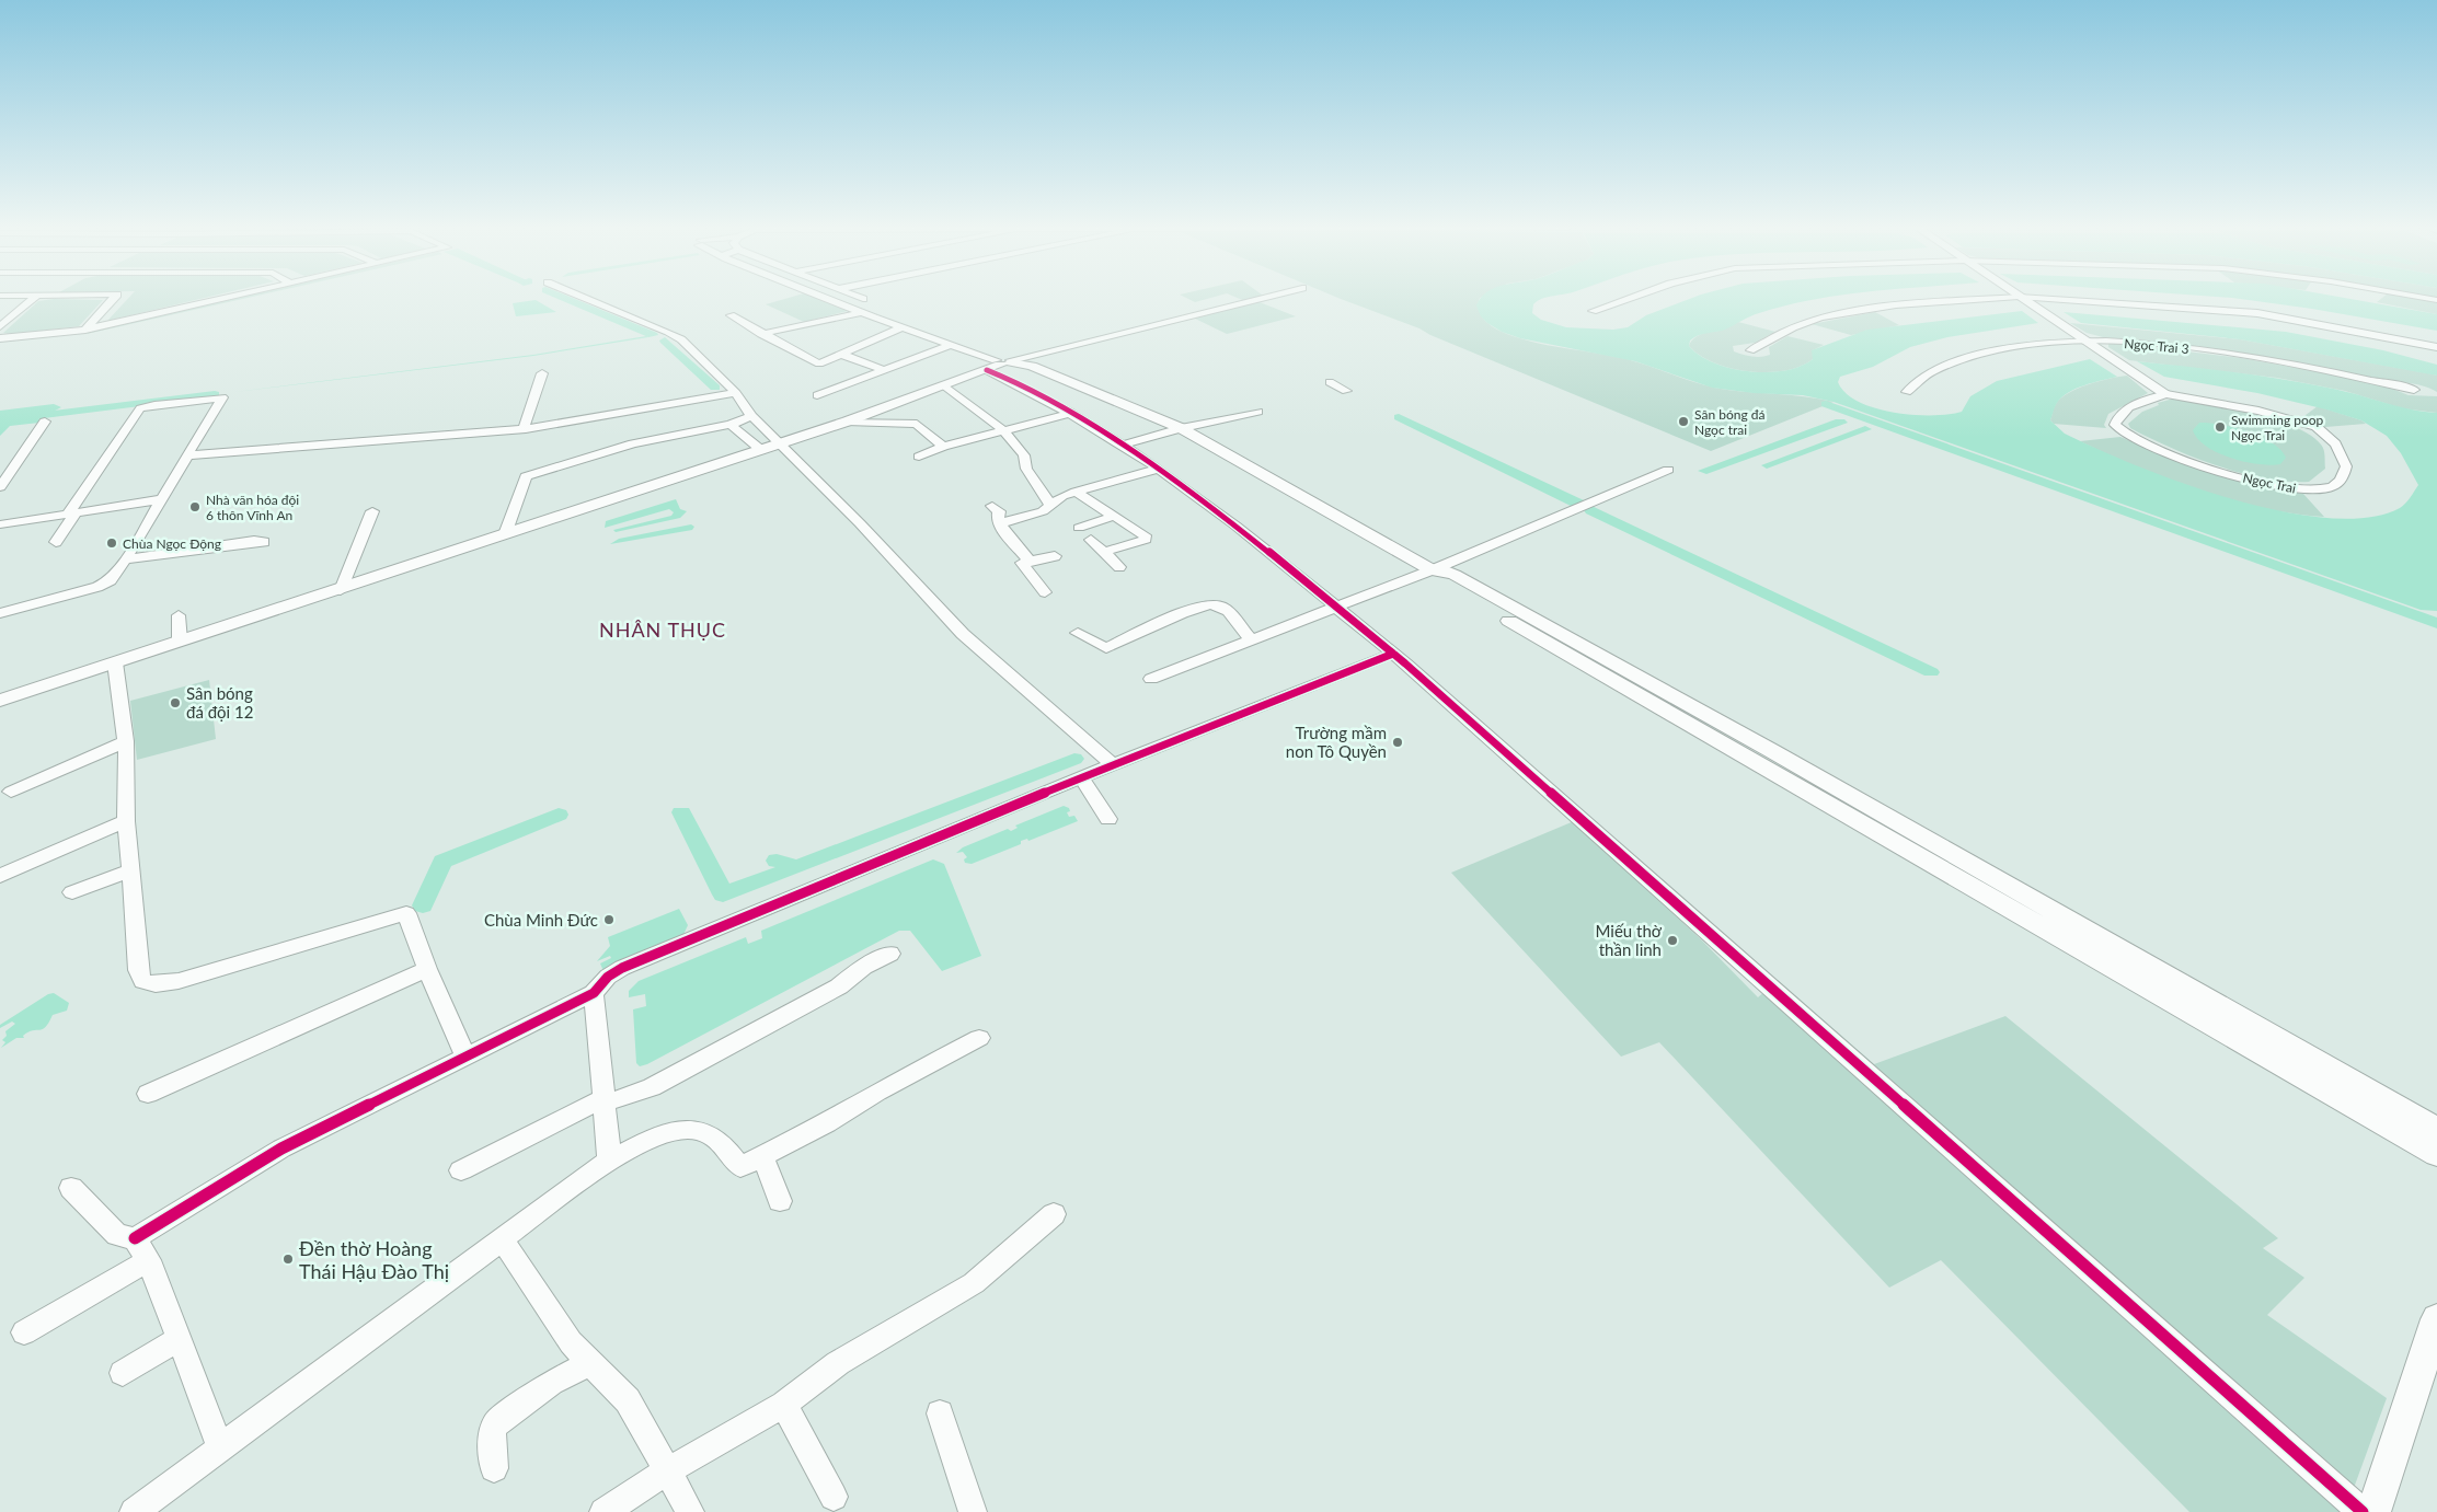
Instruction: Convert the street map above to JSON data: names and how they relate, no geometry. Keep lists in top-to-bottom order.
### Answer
{
  "streets": {
    "street": ["Ngọc Trai 3", "Ngọc Trai"]
  },
  "crossings": [
    ["Ngọc Trai 3", "Ngọc Trai"]
  ],
  "districts": ["NHÂN THỤC"],
  "places": [
    "Sân bóng đá Ngọc trai",
    "Swimming poop Ngọc Trai",
    "Nhà văn hóa đội 6 thôn Vĩnh An",
    "Chùa Ngọc Động",
    "Sân bóng đá đội 12",
    "Trường mầm non Tô Quyền",
    "Chùa Minh Đức",
    "Miếu thờ thần linh",
    "Đền thờ Hoàng Thái Hậu Đào Thị"
  ]
}
